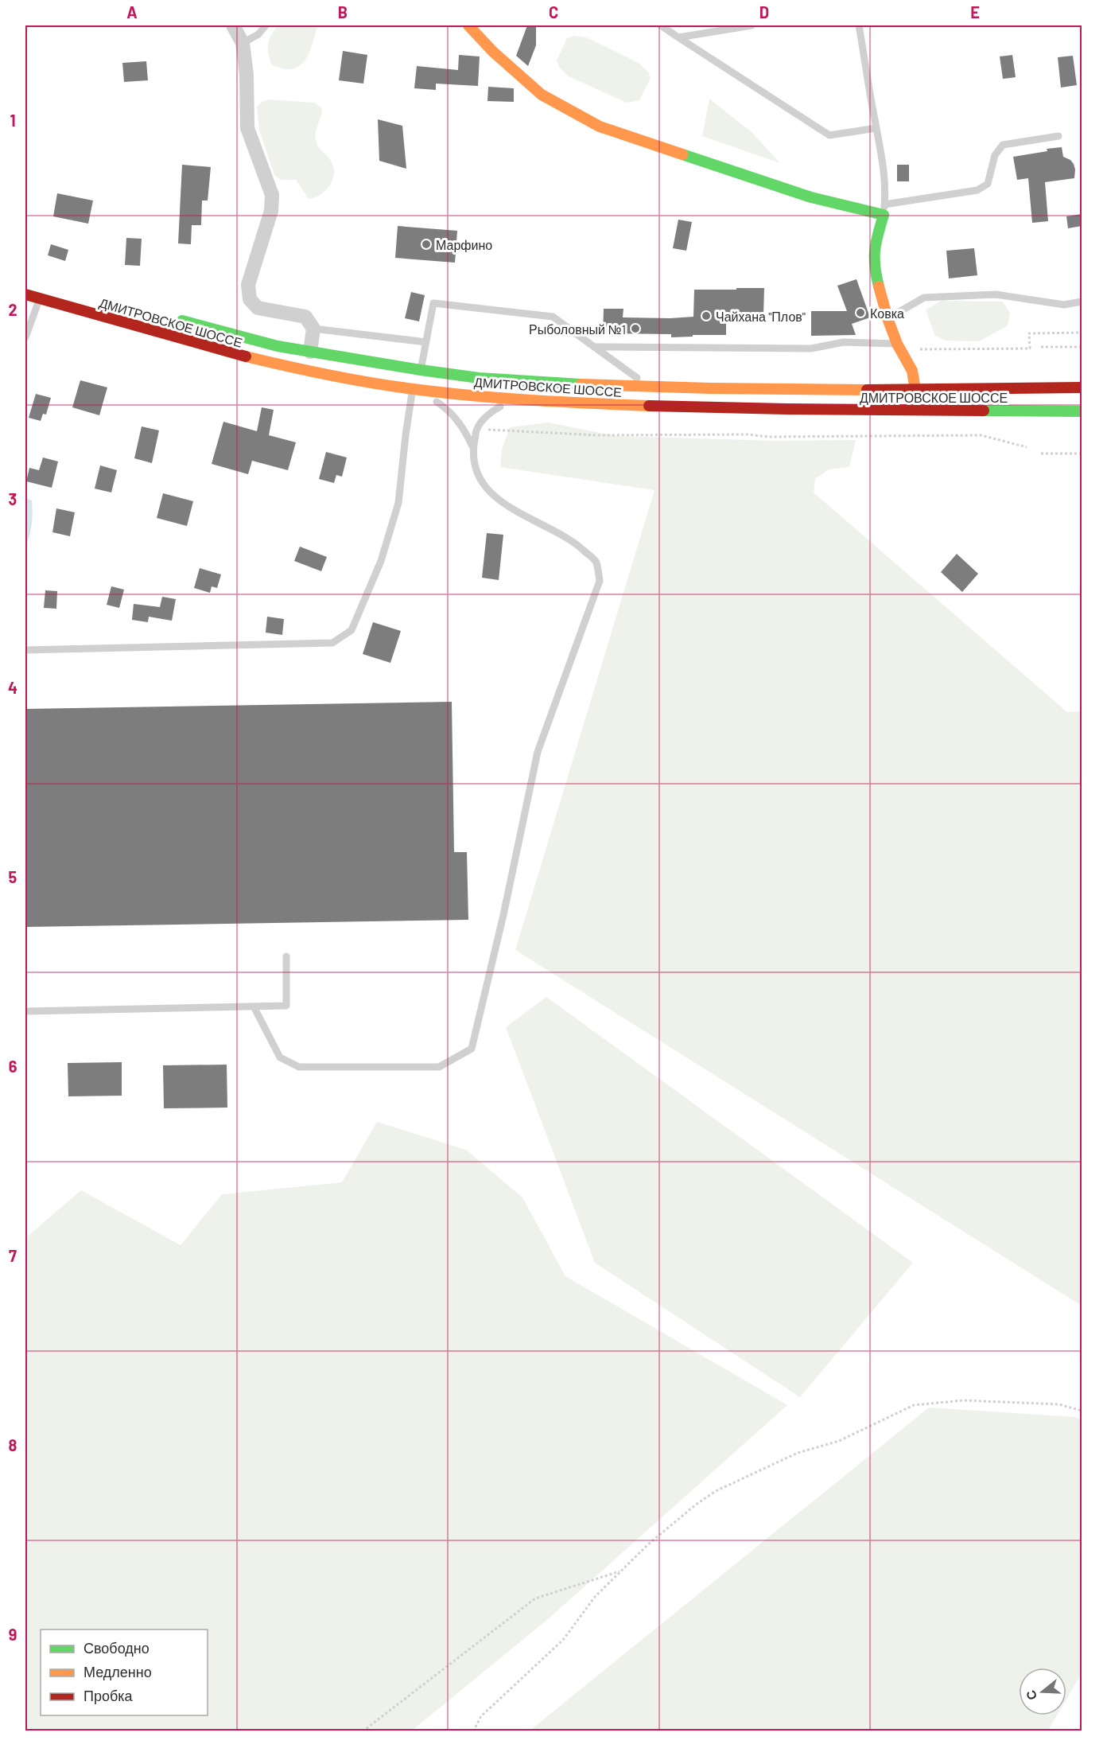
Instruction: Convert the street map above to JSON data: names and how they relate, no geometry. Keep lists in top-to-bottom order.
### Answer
{
  "streets": {
    "main road": ["ДМИТРОВСКОЕ ШОССЕ"]
  },
  "places": [
    "Марфино",
    "Ковка",
    "Чайхана \"Плов\"",
    "Рыболовный №1"
  ],
  "legend": ["Свободно", "Медленно", "Пробка"],
  "north": "left",
  "grid": {
    "columns": [
      "A",
      "B",
      "C",
      "D",
      "E"
    ],
    "rows": [
      "1",
      "2",
      "3",
      "4",
      "5",
      "6",
      "7",
      "8",
      "9"
    ]
  }
}
